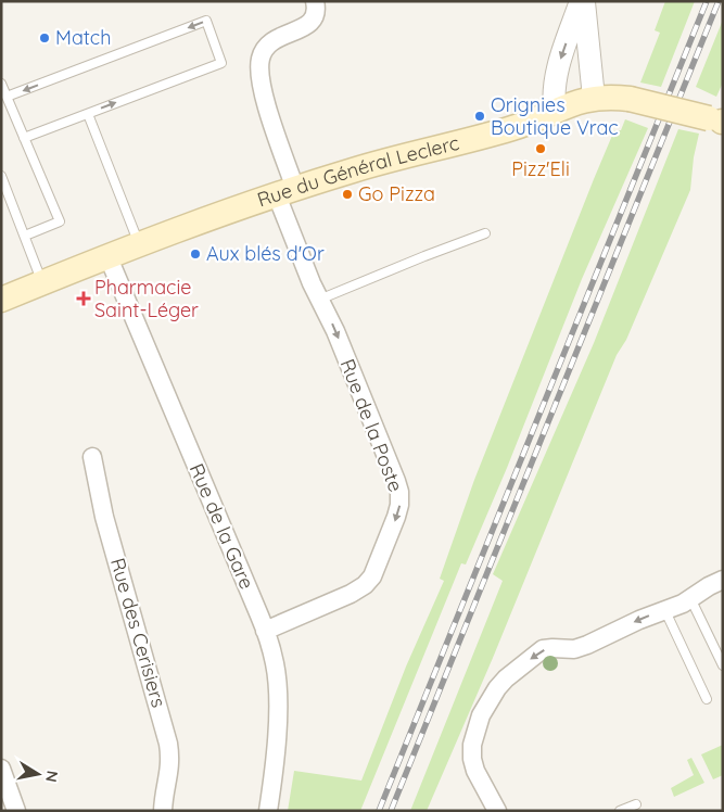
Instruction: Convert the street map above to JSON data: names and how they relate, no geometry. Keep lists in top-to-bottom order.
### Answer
{
  "streets": {
    "main road": ["Rue du Général Leclerc"],
    "street": ["Rue de la Poste", "Rue de la Gare", "Rue des Cerisiers"]
  },
  "crossings": [
    ["Rue du Général Leclerc", "Rue de la Poste"],
    ["Rue du Général Leclerc", "Rue de la Gare"],
    ["Rue de la Poste", "Rue de la Gare"]
  ],
  "places": {
    "other": [
      "Match",
      "Orignies Boutique Vrac",
      "Pizz'Eli",
      "Go Pizza",
      "Aux blés d'Or"
    ],
    "health": ["Pharmacie Saint-Léger"]
  },
  "north": "right"
}
